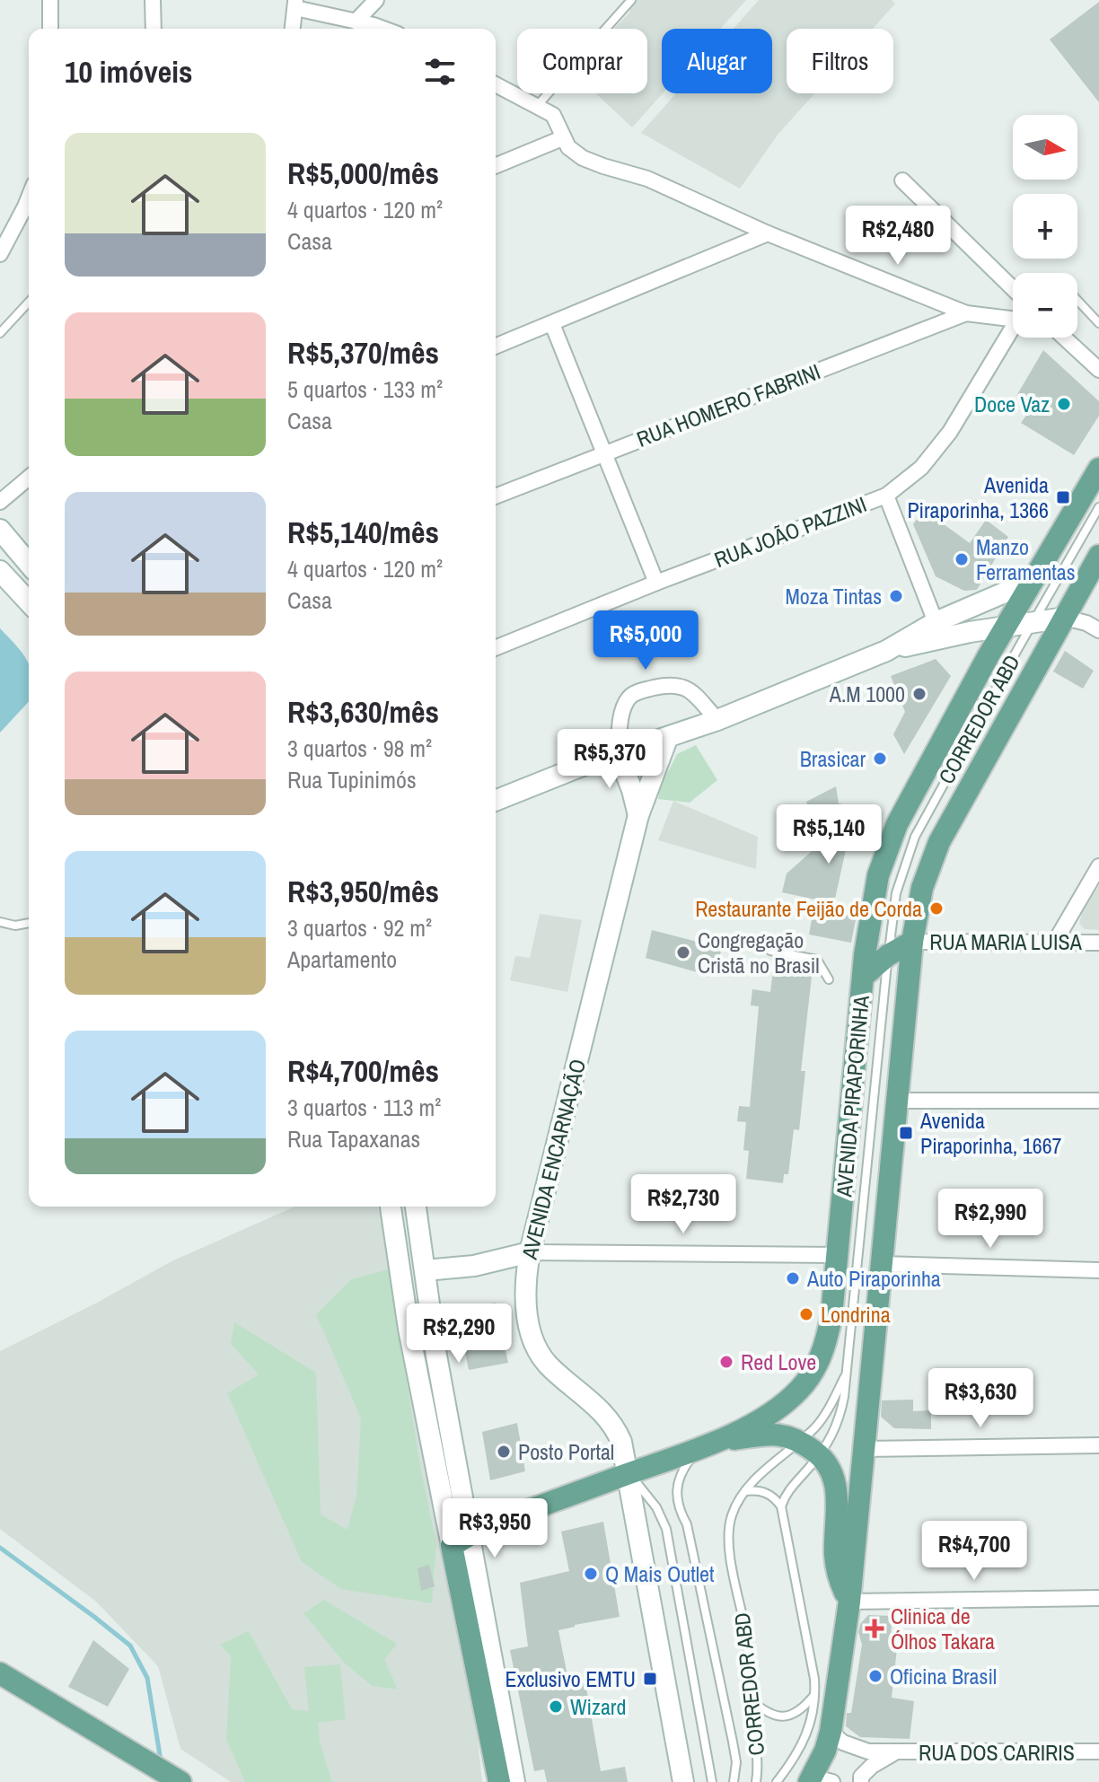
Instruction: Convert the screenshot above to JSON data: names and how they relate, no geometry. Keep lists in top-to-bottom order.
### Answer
{
  "streets": {
    "main road": ["AVENIDA PIRAPORINHA"],
    "street": [
      "RUA HOMERO FABRINI",
      "RUA JOÃO PAZZINI",
      "RUA MARIA LUISA",
      "AVENIDA ENCARNAÇÃO",
      "RUA DOS CARIRIS"
    ],
    "lane": ["CORREDOR ABD"]
  },
  "crossings": [
    ["RUA MARIA LUISA", "AVENIDA PIRAPORINHA"],
    ["AVENIDA PIRAPORINHA", "AVENIDA ENCARNAÇÃO"],
    ["AVENIDA PIRAPORINHA", "RUA DOS CARIRIS"]
  ],
  "places": {
    "other": [
      "Doce Vaz",
      "Manzo Ferramentas",
      "Moza Tintas",
      "A.M 1000",
      "Brasicar",
      "Restaurante Feijão de Corda",
      "Congregação Cristã no Brasil",
      "Auto Piraporinha",
      "Londrina",
      "Red Love",
      "Posto Portal",
      "Q Mais Outlet",
      "Oficina Brasil",
      "Wizard"
    ],
    "transit": ["Avenida Piraporinha, 1366", "Avenida Piraporinha, 1667", "Exclusivo EMTU"],
    "health": ["Clinica de Ólhos Takara"]
  },
  "north": "right",
  "page": {
    "chip": ["Comprar", "Alugar", "Filtros"],
    "heading": "10 imóveis",
    "map_buttons": ["+", "−"],
    "list": [
      {
        "name": "R$5,000/mês",
        "note": "4 quartos · 120 m² · Casa"
      },
      {
        "name": "R$5,370/mês",
        "note": "5 quartos · 133 m² · Casa"
      },
      {
        "name": "R$5,140/mês",
        "note": "4 quartos · 120 m² · Casa"
      },
      {
        "name": "R$3,630/mês",
        "note": "3 quartos · 98 m² · Rua Tupinimós"
      },
      {
        "name": "R$3,950/mês",
        "note": "3 quartos · 92 m² · Apartamento"
      },
      {
        "name": "R$4,700/mês",
        "note": "3 quartos · 113 m² · Rua Tapaxanas"
      }
    ],
    "price": [
      "R$2,480",
      "R$5,000",
      "R$5,370",
      "R$5,140",
      "R$2,730",
      "R$2,990",
      "R$2,290",
      "R$3,630",
      "R$3,950",
      "R$4,700"
    ]
  }
}
